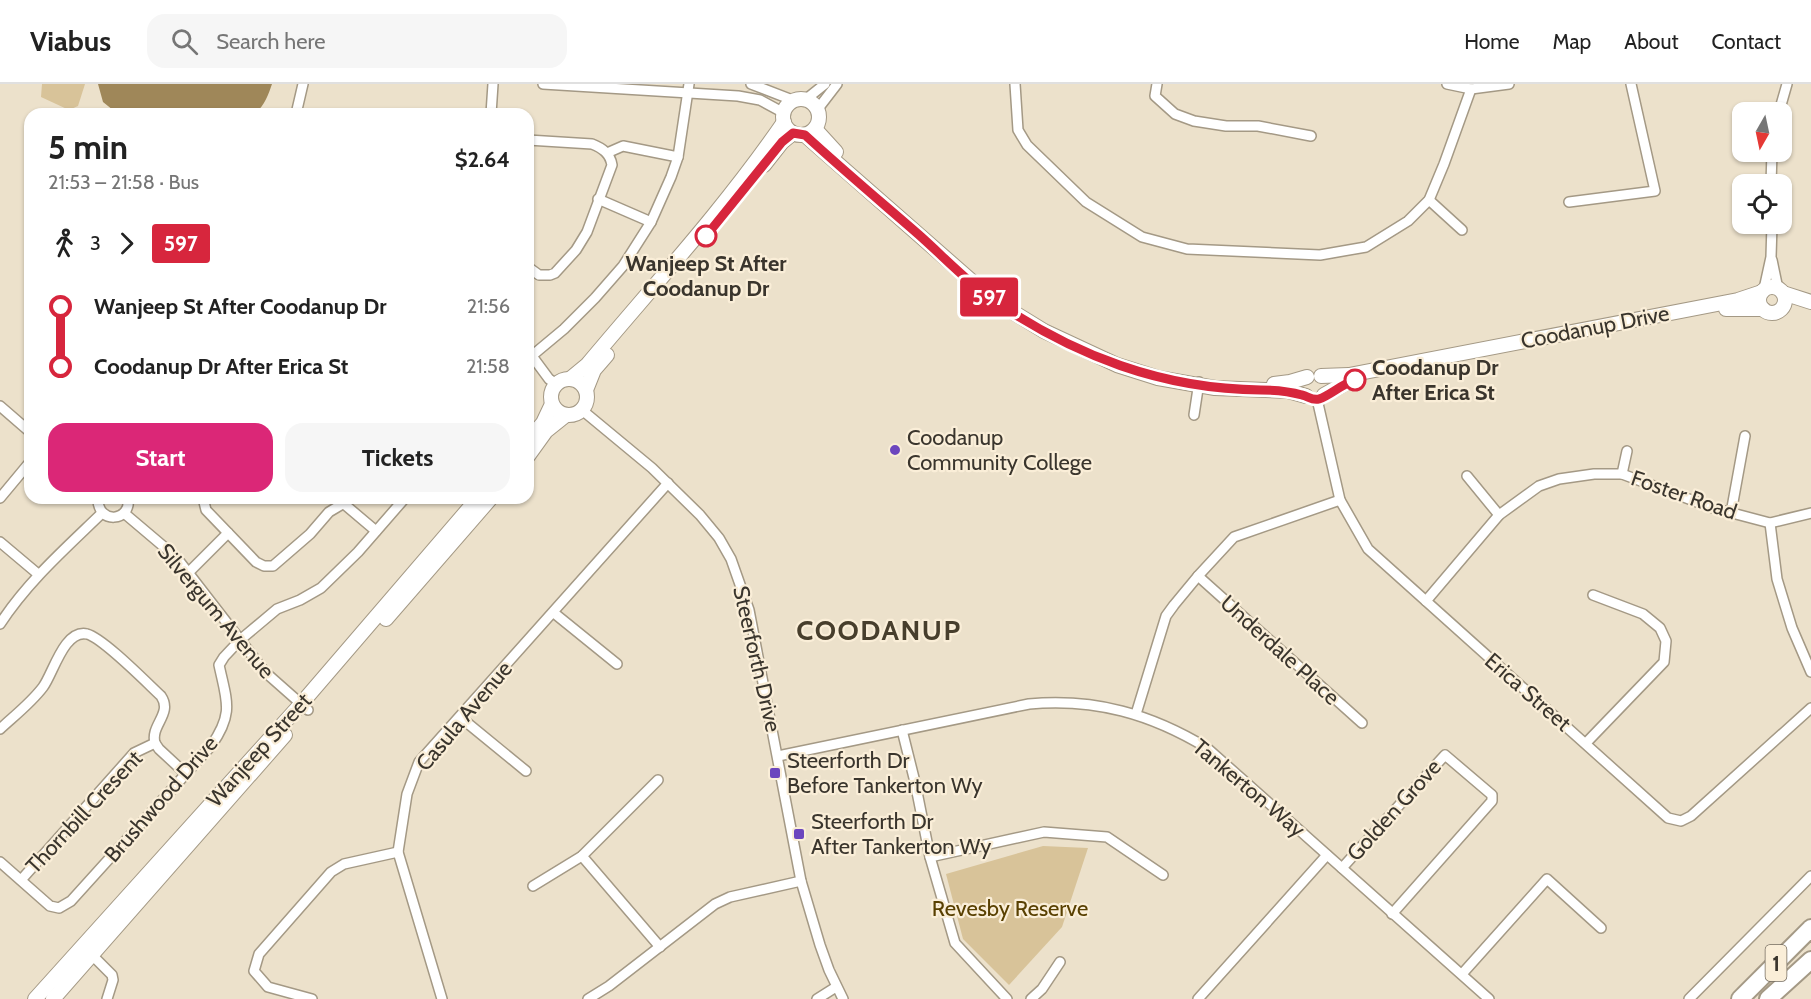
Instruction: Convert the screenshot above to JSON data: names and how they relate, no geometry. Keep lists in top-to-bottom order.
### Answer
{
  "streets": {
    "highway": ["1"],
    "main road": ["Coodanup Drive", "Wanjeep Street"],
    "street": [
      "Foster Road",
      "Silvergum Avenue",
      "Underdale Place",
      "Steerforth Drive",
      "Erica Street",
      "Casula Avenue",
      "Tankerton Way",
      "Brushwood Drive",
      "Golden Grove",
      "Thornbill Cresent"
    ]
  },
  "crossings": [
    ["Coodanup Drive", "Erica Street"],
    ["Foster Road", "Erica Street"],
    ["Silvergum Avenue", "Wanjeep Street"],
    ["Silvergum Avenue", "Brushwood Drive"],
    ["Steerforth Drive", "Casula Avenue"],
    ["Steerforth Drive", "Tankerton Way"],
    ["Tankerton Way", "Golden Grove"],
    ["Brushwood Drive", "Thornbill Cresent"]
  ],
  "districts": ["COODANUP"],
  "parks": ["Revesby Reserve"],
  "places": {
    "other": ["Wanjeep St After Coodanup Dr", "Coodanup Dr After Erica St", "Coodanup Community College"],
    "transit": ["Steerforth Dr Before Tankerton Wy", "Steerforth Dr After Tankerton Wy"]
  },
  "lines": ["bus line 597"],
  "north": "bottom",
  "page": {
    "header": "Viabus",
    "search": "Search here",
    "nav": [
      "Home",
      "Map",
      "About",
      "Contact"
    ],
    "on_map": "597",
    "heading": ["5 min", "21:53 – 21:58 · Bus", "$2.64"],
    "legs": ["3", "597"],
    "list": [
      {
        "name": "Wanjeep St After Coodanup Dr",
        "value": "21:56"
      },
      {
        "name": "Coodanup Dr After Erica St",
        "value": "21:58"
      }
    ],
    "buttons": ["Start", "Tickets"]
  }
}
